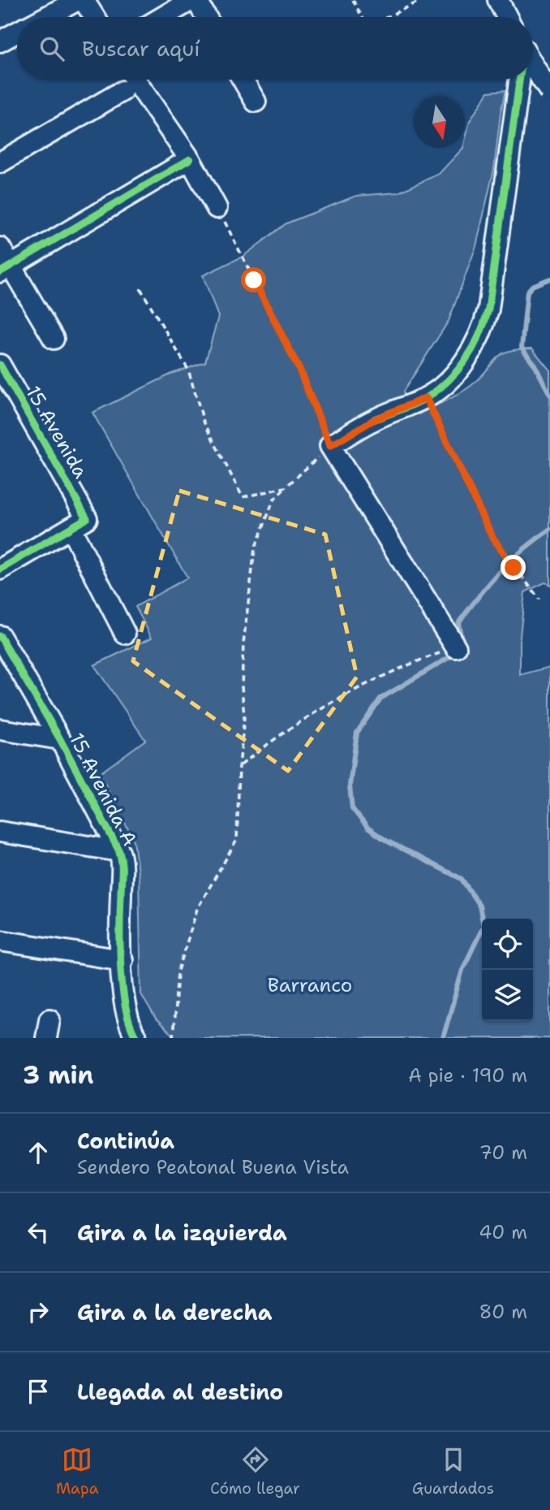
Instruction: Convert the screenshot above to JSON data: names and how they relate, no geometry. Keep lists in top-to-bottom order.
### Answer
{
  "streets": {
    "street": ["15 Avenida", "15 Avenida A"]
  },
  "parks": ["Barranco"],
  "north": "bottom",
  "page": {
    "search": "Buscar aquí",
    "heading": ["3 min", "A pie · 190 m"],
    "list": [
      ["Continúa", "Sendero Peatonal Buena Vista", "70 m"],
      ["Gira a la izquierda", "40 m"],
      ["Gira a la derecha", "80 m"],
      "Llegada al destino"
    ],
    "nav": ["Mapa", "Cómo llegar", "Guardados"]
  }
}
